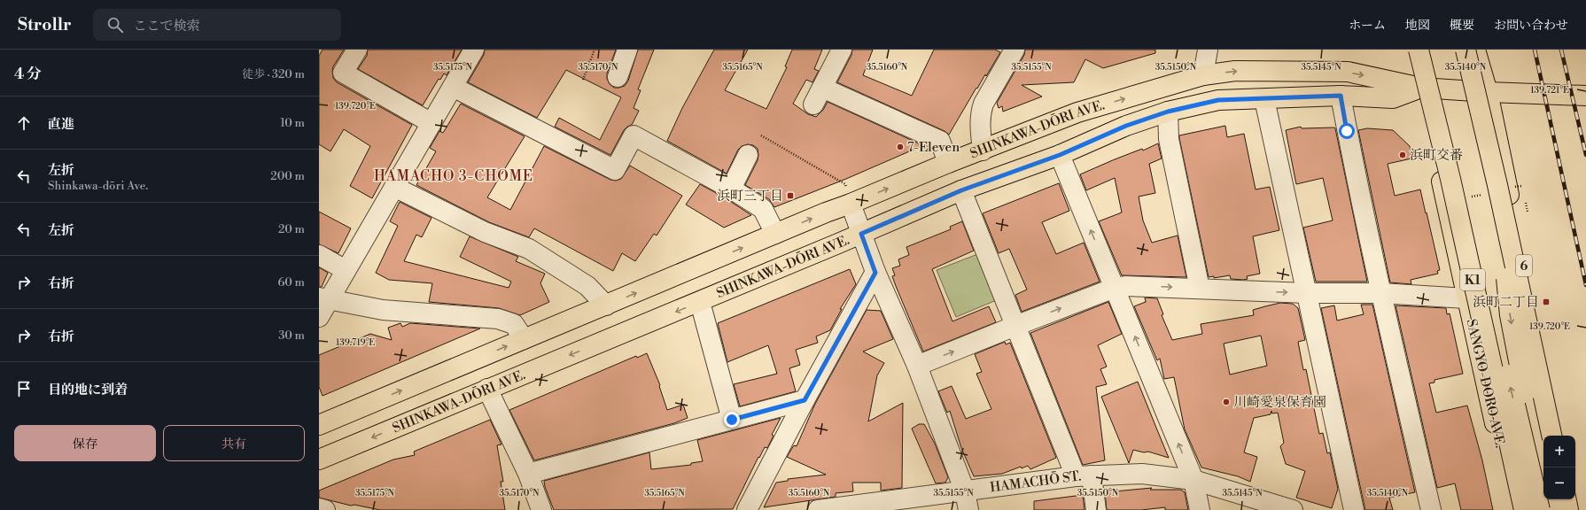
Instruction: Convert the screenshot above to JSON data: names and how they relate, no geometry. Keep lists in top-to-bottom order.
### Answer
{
  "streets": {
    "main road": [
      "SHINKAWA-DŌRI AVE.",
      "6",
      "K1",
      "SANGYO-DORO AVE."
    ],
    "street": ["HAMACHŌ ST."]
  },
  "crossings": [
    ["SHINKAWA-DŌRI AVE.", "6"],
    ["SHINKAWA-DŌRI AVE.", "SANGYO-DORO AVE."]
  ],
  "districts": ["HAMACHO 3-CHOME"],
  "places": {
    "other": ["7-Eleven", "浜町交番", "川崎愛泉保育園"],
    "transit": ["浜町三丁目", "浜町二丁目"]
  },
  "page": {
    "header": "Strollr",
    "search": "ここで検索",
    "nav": [
      "ホーム",
      "地図",
      "概要",
      "お問い合わせ"
    ],
    "heading": ["4 分", "徒歩 · 320 m"],
    "list": [
      ["直進", "10 m"],
      ["左折", "Shinkawa-dōri Ave.", "200 m"],
      ["左折", "20 m"],
      ["右折", "60 m"],
      ["右折", "30 m"],
      "目的地に到着"
    ],
    "buttons": ["保存", "共有"],
    "map_buttons": ["+", "−"]
  },
  "coordinates": [
    "35.5175°N",
    "35.5170°N",
    "35.5165°N",
    "35.5160°N",
    "35.5155°N",
    "35.5150°N",
    "35.5145°N",
    "35.5140°N",
    "139.721°E",
    "139.720°E",
    "139.719°E"
  ]
}
